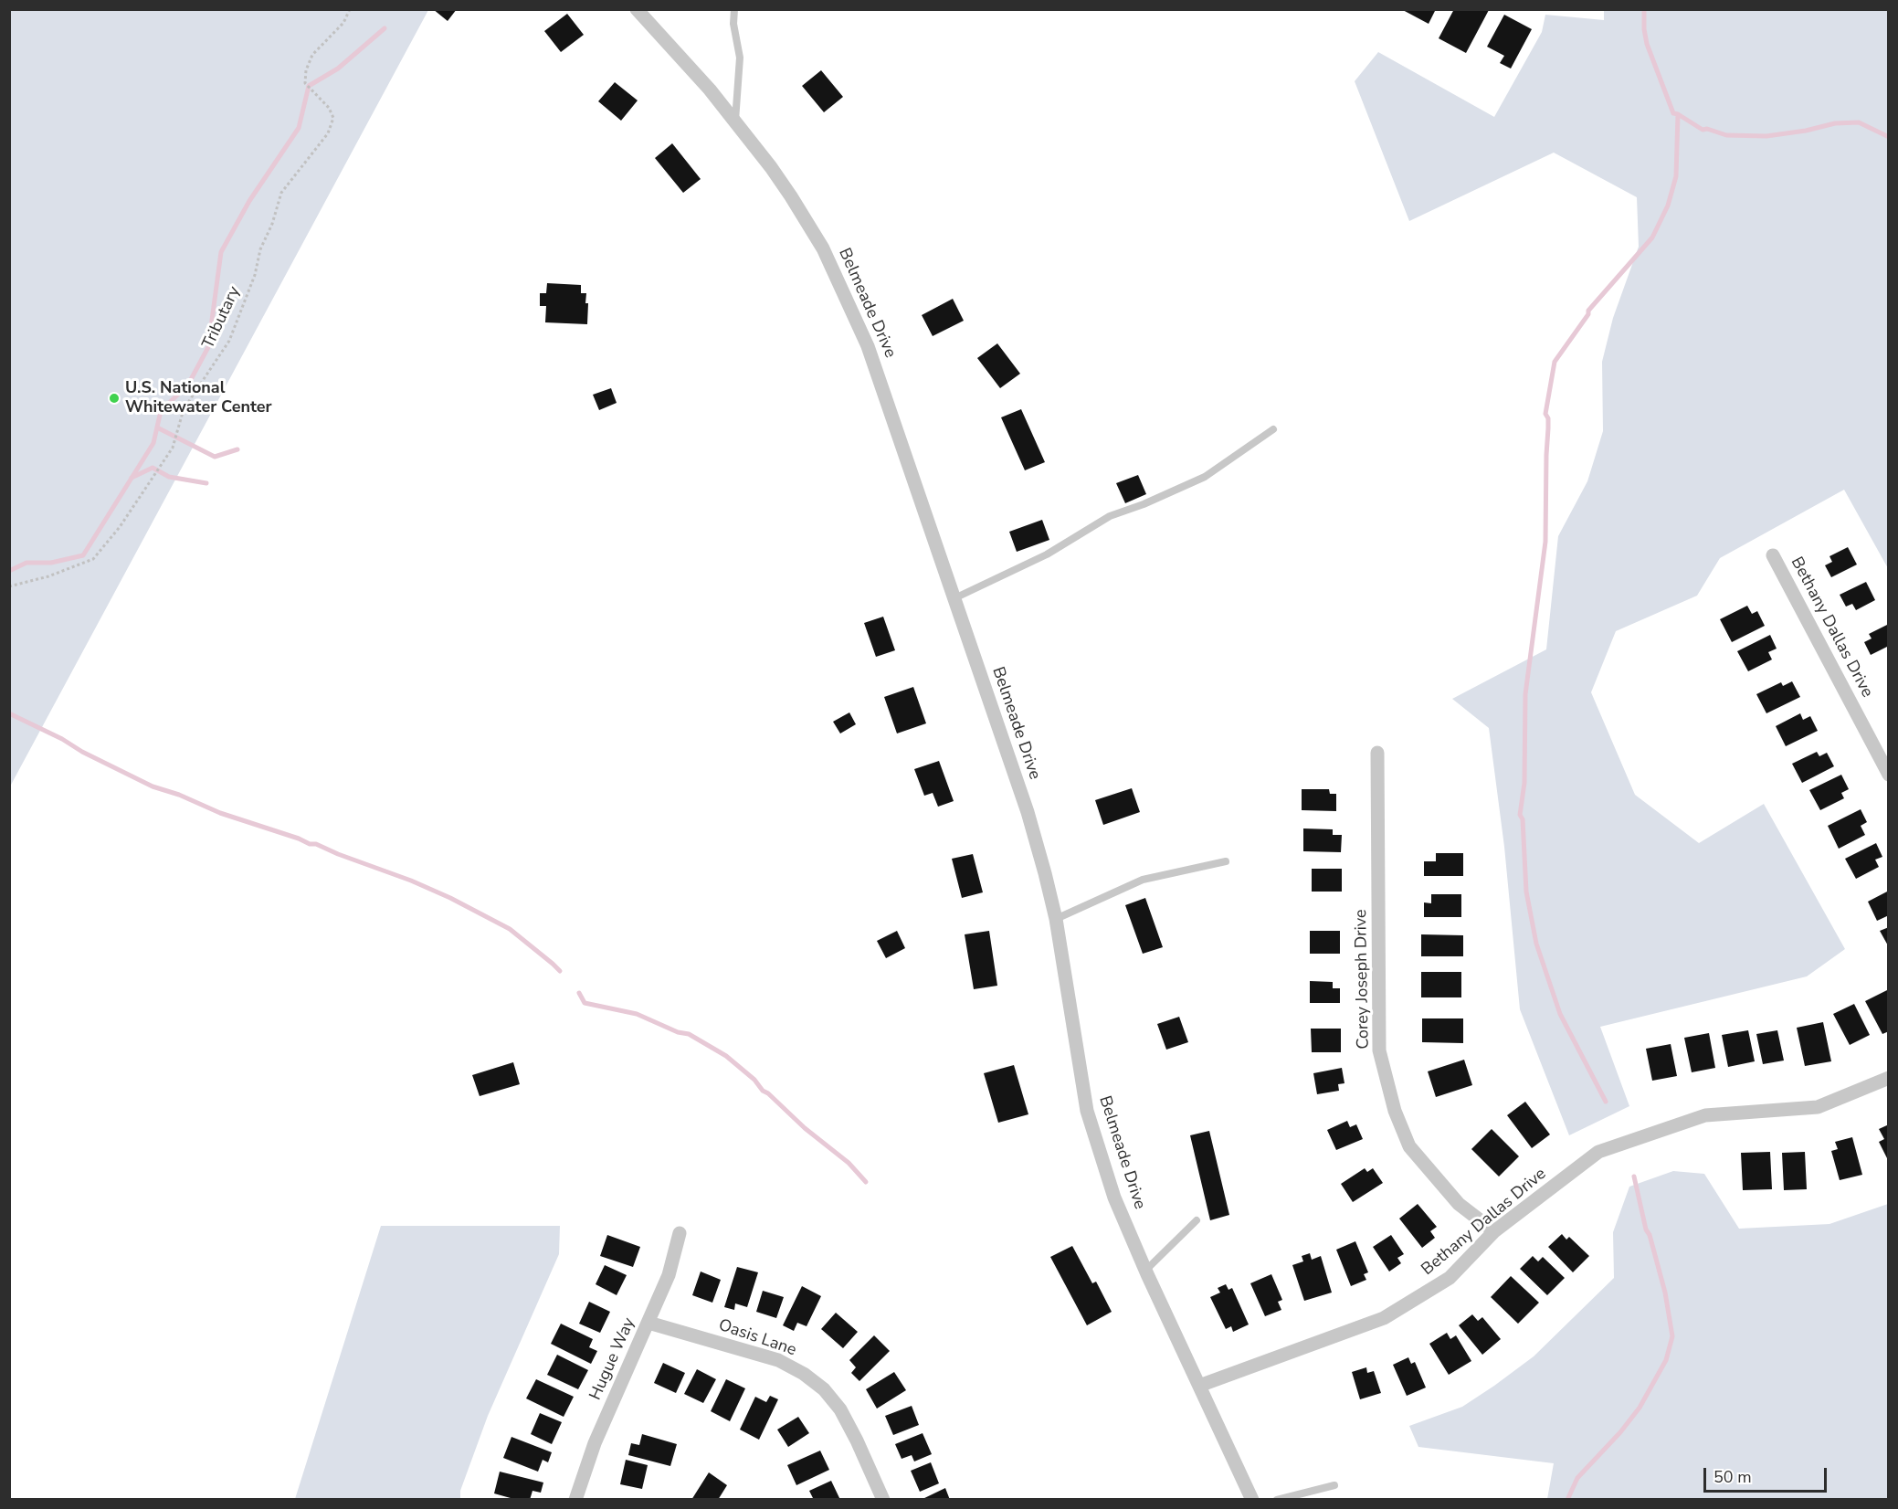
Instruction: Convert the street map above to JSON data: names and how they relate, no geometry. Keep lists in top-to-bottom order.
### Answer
{
  "streets": {
    "street": [
      "Belmeade Drive",
      "Bethany Dallas Drive",
      "Corey Joseph Drive",
      "Oasis Lane",
      "Hugue Way"
    ],
    "path": ["Tributary"]
  },
  "crossings": [
    ["Belmeade Drive", "Bethany Dallas Drive"],
    ["Bethany Dallas Drive", "Corey Joseph Drive"],
    ["Oasis Lane", "Hugue Way"]
  ],
  "places": ["U.S. National Whitewater Center"],
  "scale_bar": "50 m"
}
